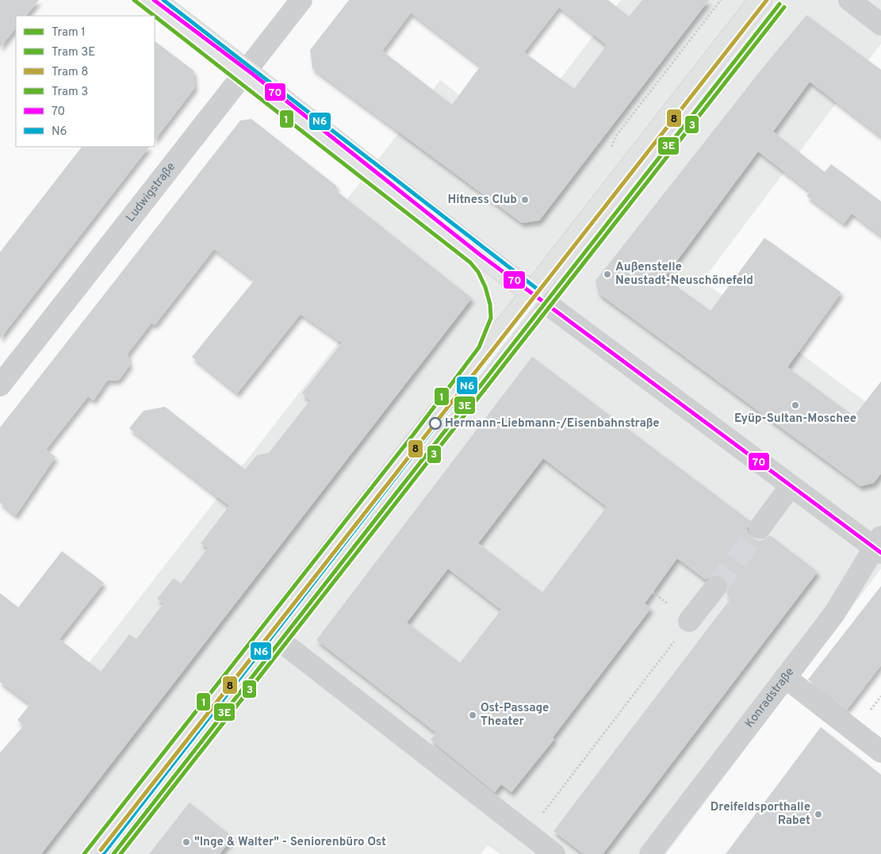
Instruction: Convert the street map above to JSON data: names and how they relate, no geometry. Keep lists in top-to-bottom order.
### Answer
{
  "streets": {
    "street": ["Ludwigstraße", "Konradstraße"]
  },
  "places": [
    "Hitness Club",
    "Außenstelle Neustadt-Neuschönefeld",
    "Eyüp-Sultan-Moschee",
    "Hermann-Liebmann-/Eisenbahnstraße",
    "Ost-Passage Theater",
    "Dreifeldsporthalle Rabet",
    "\"Inge & Walter\" - Seniorenbüro Ost"
  ],
  "lines": [
    "tram line 1",
    "tram line 8",
    "transit line 70",
    "transit line N6",
    "tram line 3E",
    "tram line 3"
  ],
  "legend": [
    "Tram 1",
    "Tram 3E",
    "Tram 8",
    "Tram 3",
    "70",
    "N6"
  ]
}
